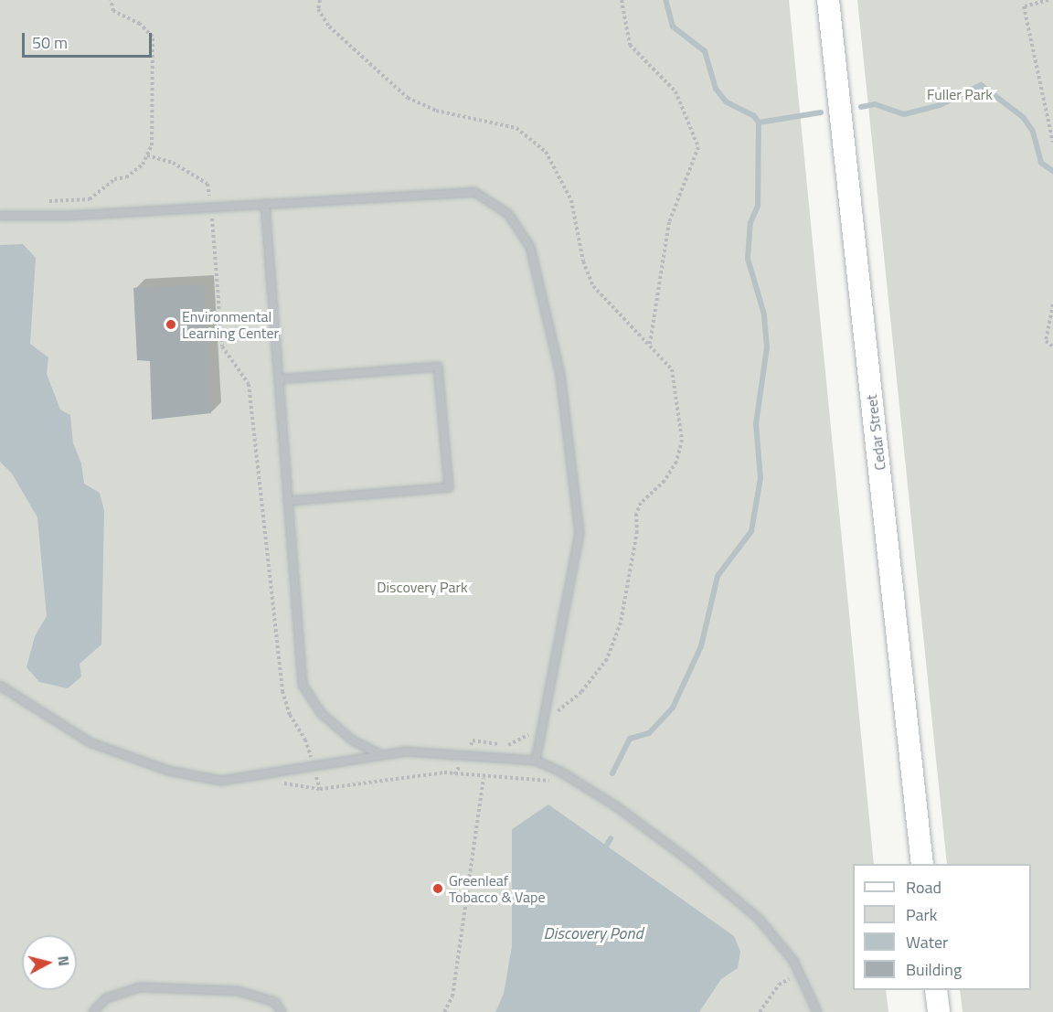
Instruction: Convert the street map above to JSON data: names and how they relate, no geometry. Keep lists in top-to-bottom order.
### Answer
{
  "streets": {
    "main road": ["Cedar Street"]
  },
  "water": ["Discovery Pond"],
  "parks": ["Fuller Park", "Discovery Park"],
  "places": ["Environmental Learning Center", "Greenleaf Tobacco & Vape"],
  "legend": [
    "Road",
    "Park",
    "Water",
    "Building"
  ],
  "scale_bar": "50 m",
  "north": "right"
}
